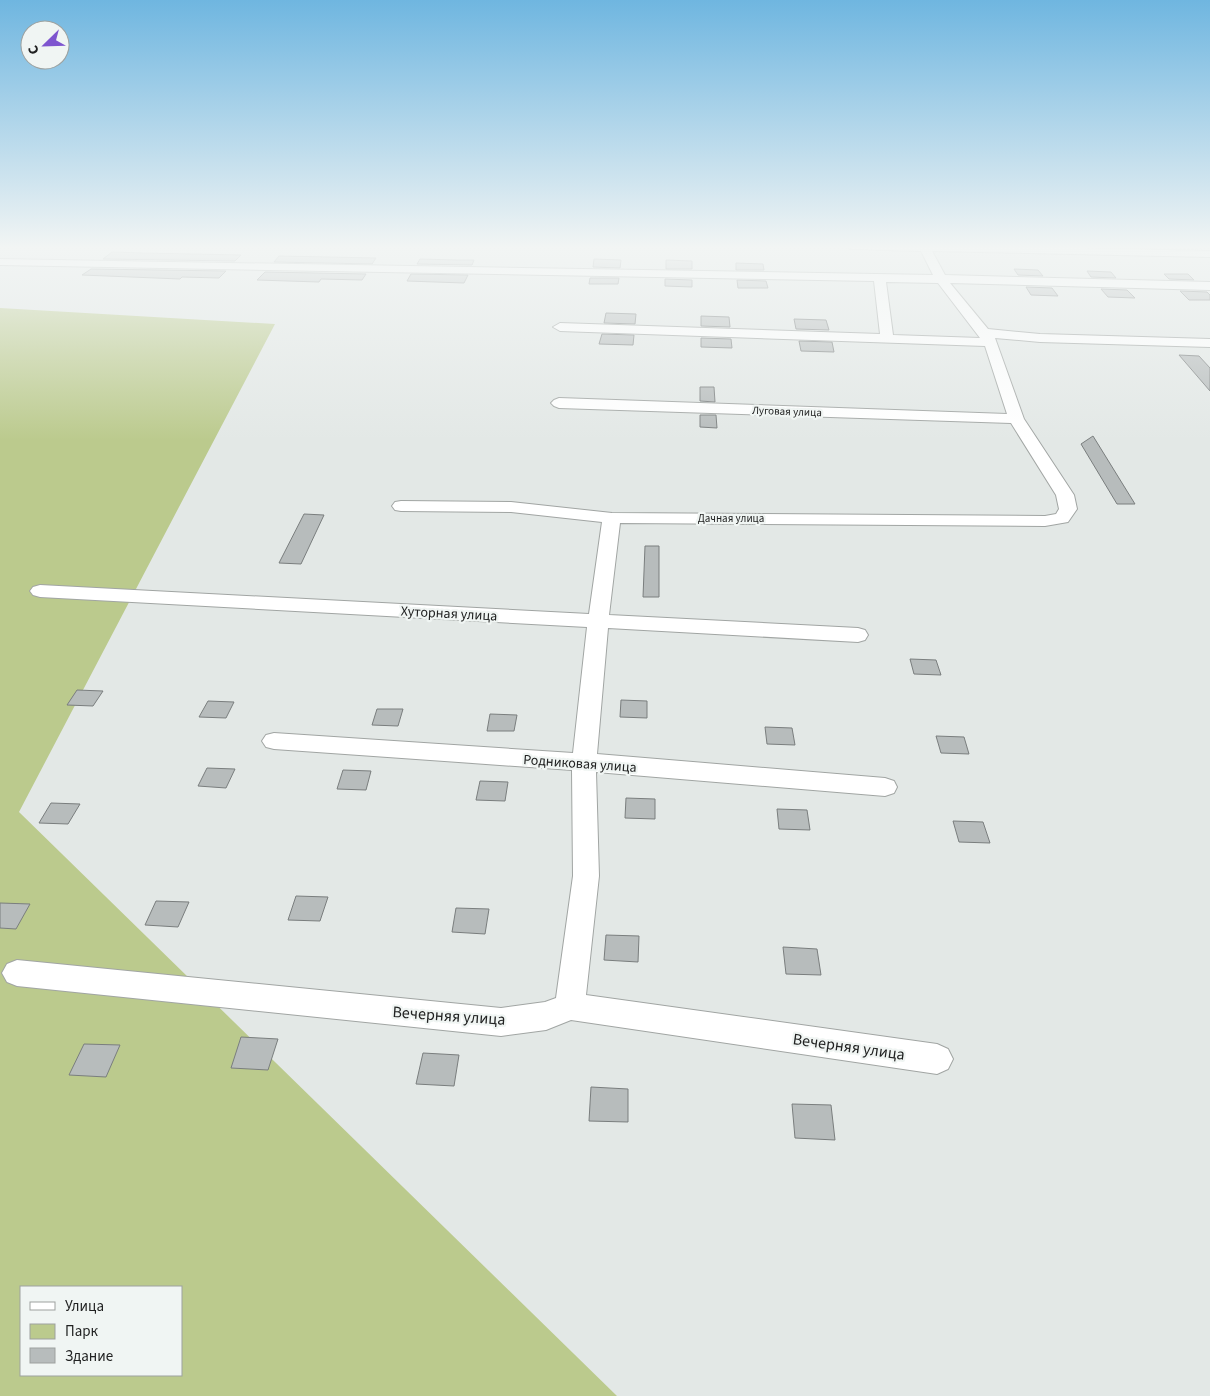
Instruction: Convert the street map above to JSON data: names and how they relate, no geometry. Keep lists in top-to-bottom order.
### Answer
{
  "streets": {
    "street": [
      "Луговая улица",
      "Дачная улица",
      "Хуторная улица",
      "Родниковая улица",
      "Вечерняя улица"
    ]
  },
  "crossings": [
    ["Луговая улица", "Дачная улица"]
  ],
  "legend": ["Улица", "Парк", "Здание"],
  "north": "bottom left"
}
